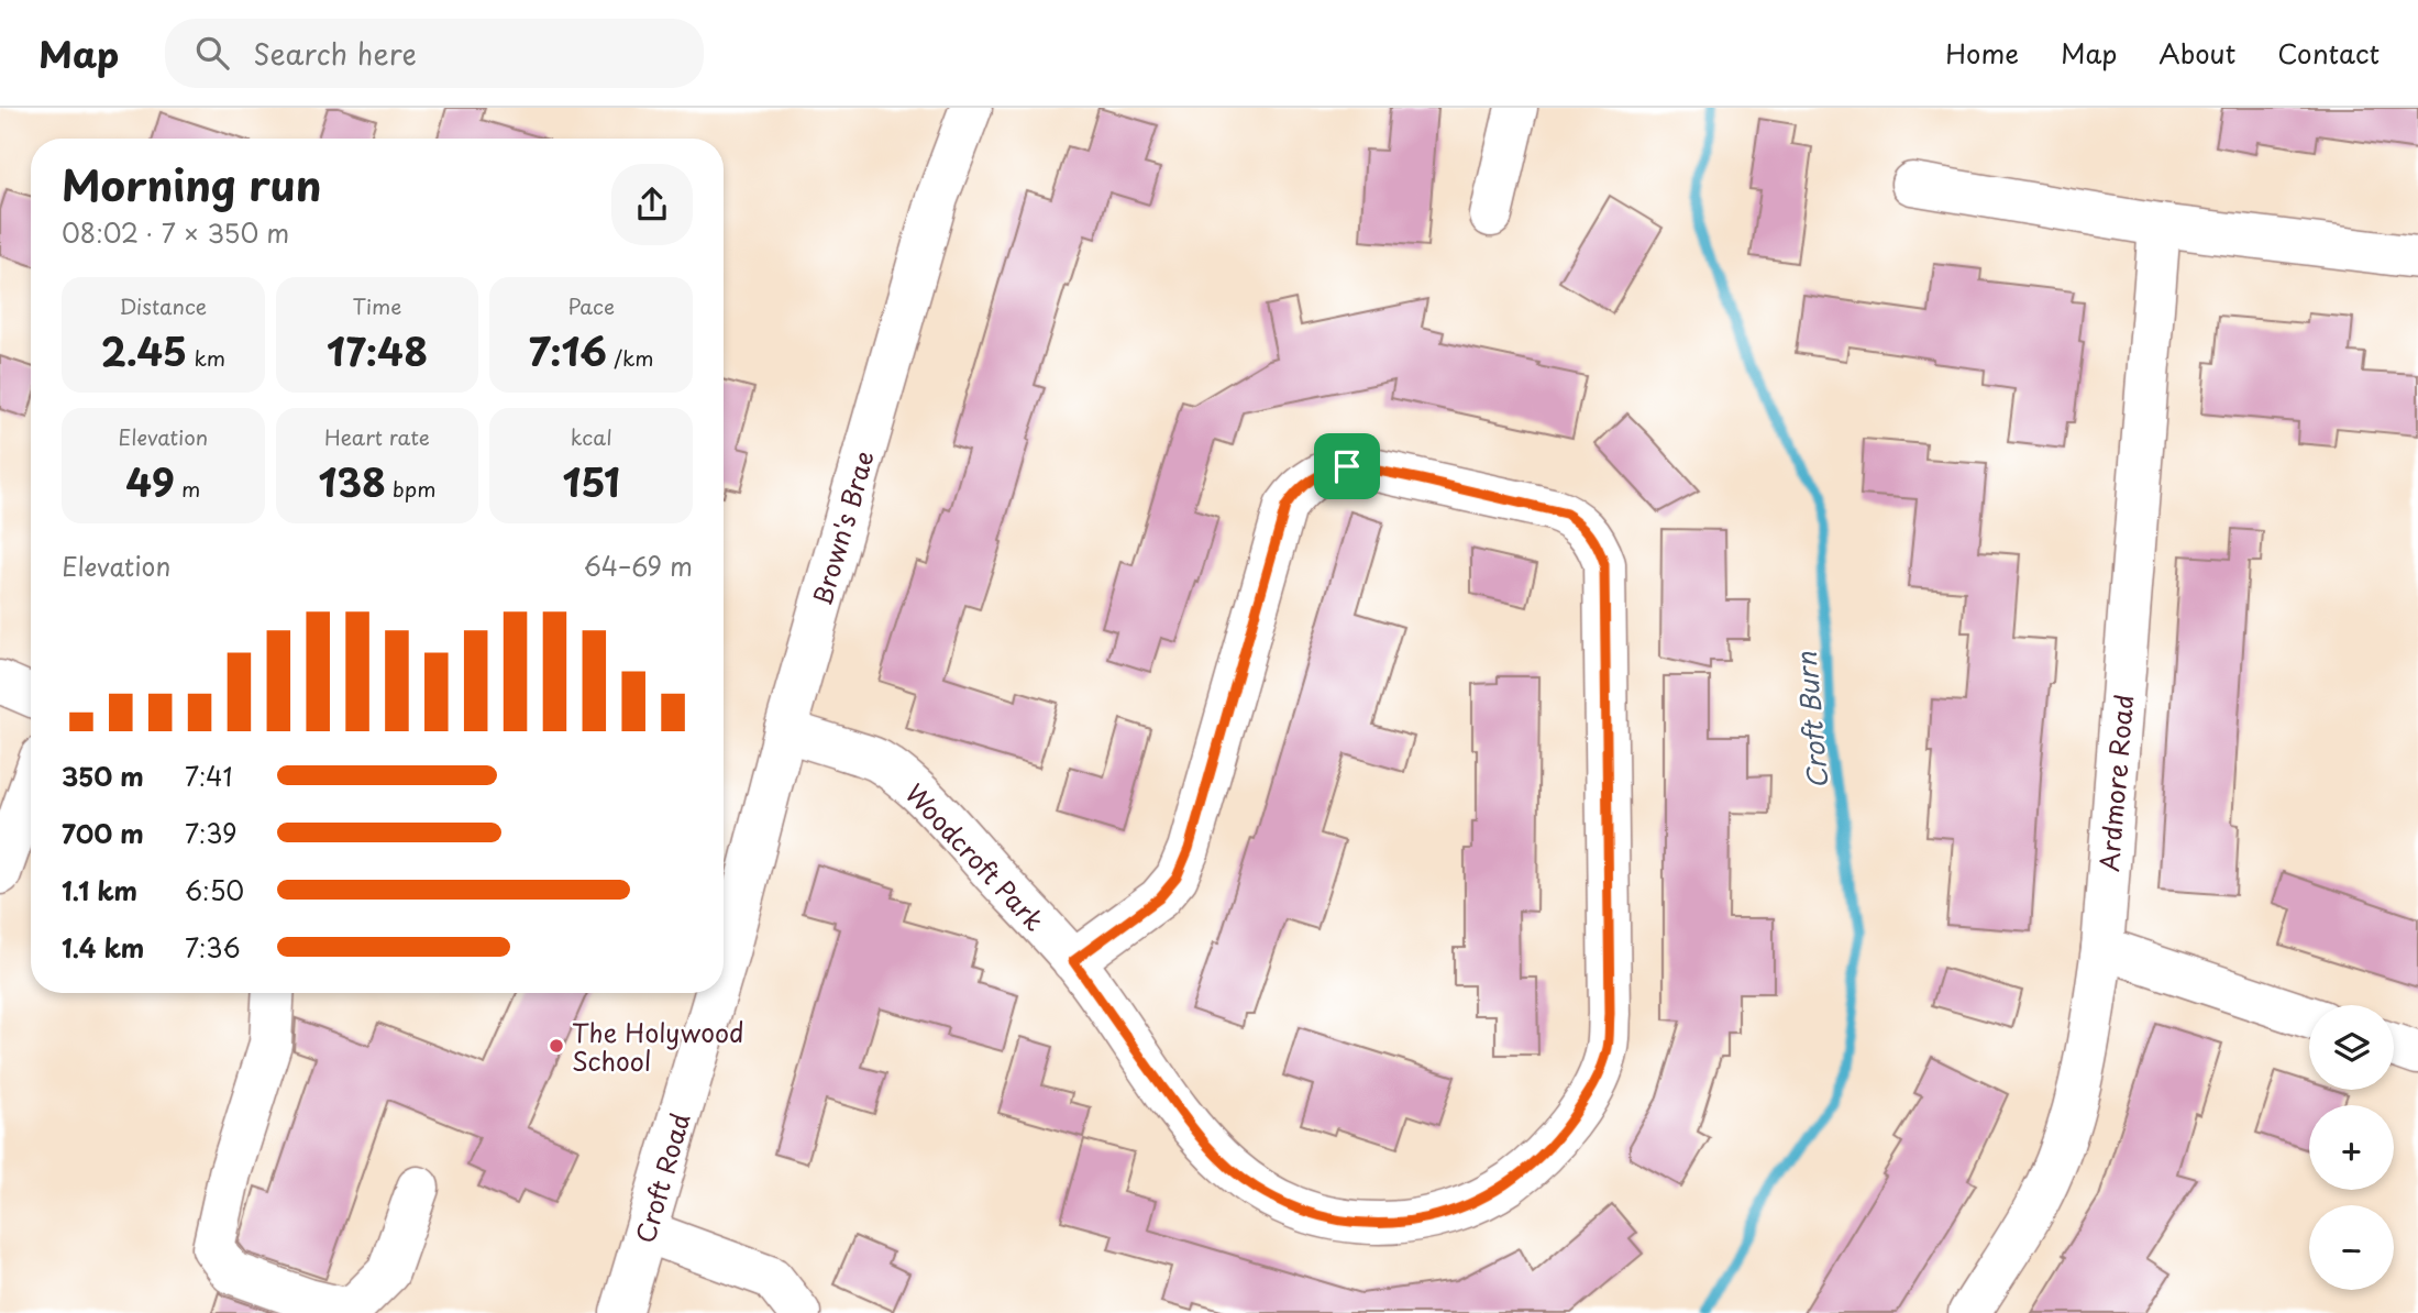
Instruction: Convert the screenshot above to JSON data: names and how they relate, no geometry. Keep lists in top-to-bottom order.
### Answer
{
  "streets": {
    "street": [
      "Brown's Brae",
      "Ardmore Road",
      "Woodcroft Park",
      "Croft Road"
    ]
  },
  "crossings": [
    ["Brown's Brae", "Woodcroft Park"]
  ],
  "water": ["Croft Burn"],
  "places": ["The Holywood School"],
  "page": {
    "header": "Map",
    "search": "Search here",
    "nav": [
      "Home",
      "Map",
      "About",
      "Contact"
    ],
    "heading": ["Morning run", "08:02 · 7 × 350 m"],
    "stats": [
      ["Distance", "2.45 km"],
      ["Time", "17:48"],
      ["Pace", "7:16 /km"],
      ["Elevation", "49 m"],
      ["Heart rate", "138 bpm"],
      ["kcal", "151"]
    ],
    "chart": ["Elevation", "64–69 m"],
    "list": [
      {
        "name": "350 m",
        "note": "7:41"
      },
      {
        "name": "700 m",
        "note": "7:39"
      },
      {
        "name": "1.1 km",
        "note": "6:50"
      },
      {
        "name": "1.4 km",
        "note": "7:36"
      }
    ],
    "map_buttons": ["+", "−"]
  }
}
